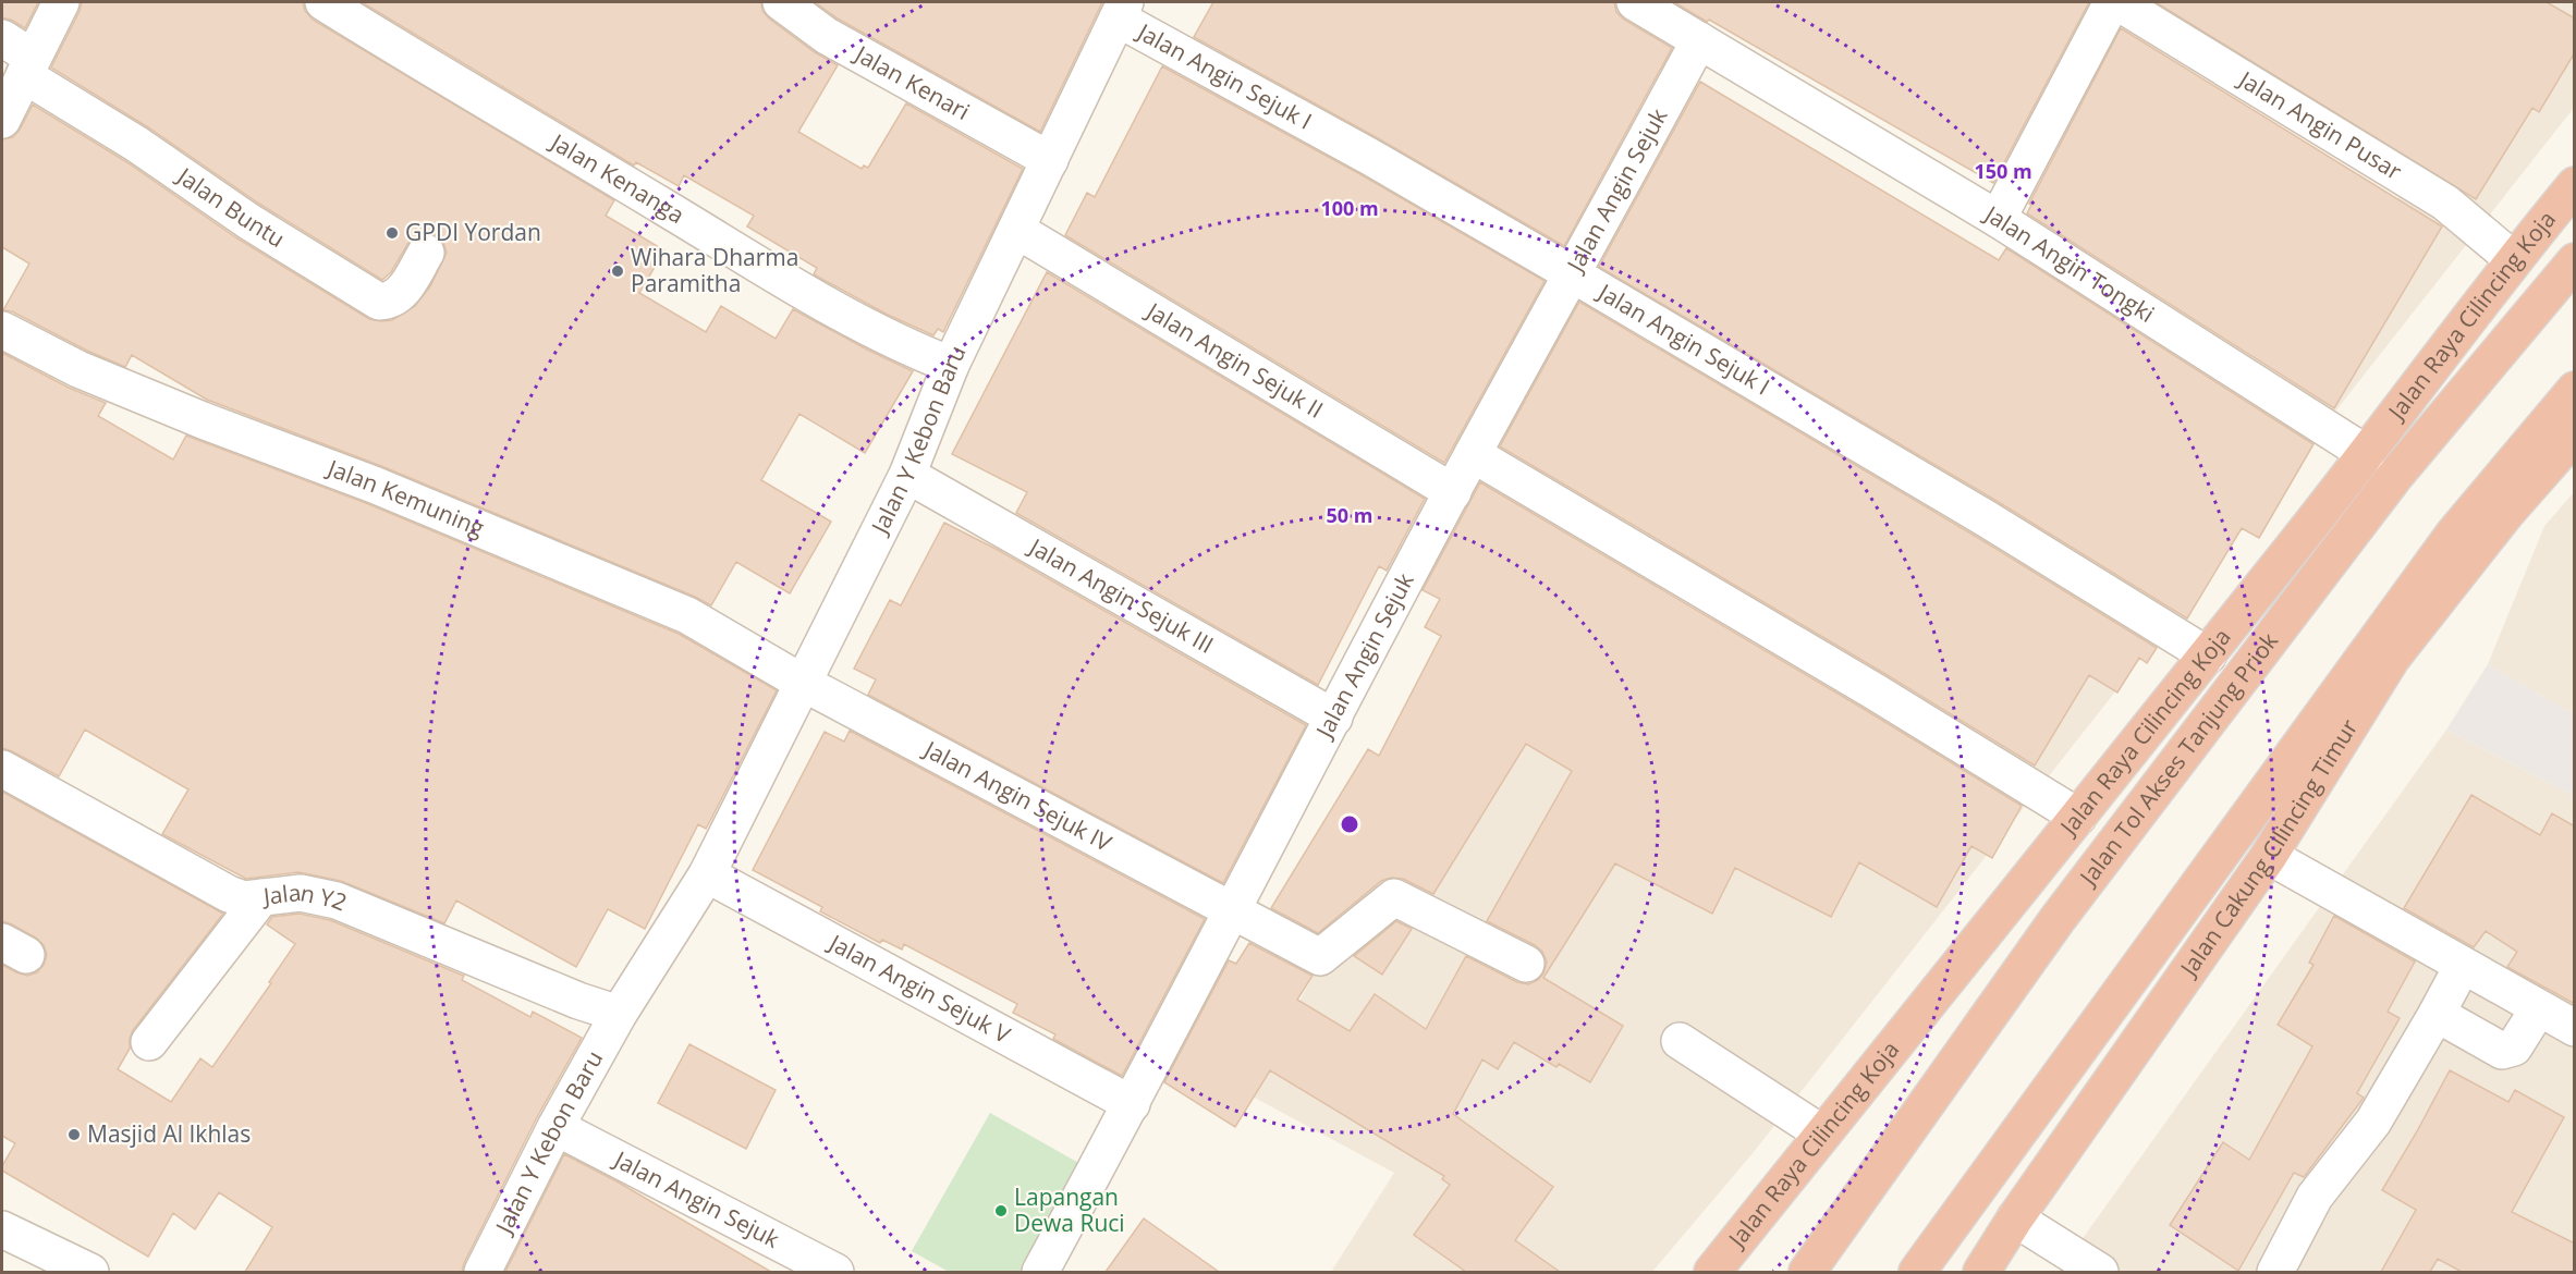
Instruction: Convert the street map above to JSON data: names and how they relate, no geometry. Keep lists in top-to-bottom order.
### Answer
{
  "streets": {
    "highway": ["Jalan Raya Cilincing Koja", "Jalan Tol Akses Tanjung Priok", "Jalan Cakung Cilincing Timur"],
    "street": [
      "Jalan Angin Sejuk I",
      "Jalan Kenari",
      "Jalan Angin Pusar",
      "Jalan Kenanga",
      "Jalan Angin Sejuk",
      "Jalan Buntu",
      "Jalan Angin Tongki",
      "Jalan Angin Sejuk II",
      "Jalan Y Kebon Baru",
      "Jalan Kemuning",
      "Jalan Angin Sejuk III",
      "Jalan Angin Sejuk IV",
      "Jalan Y2",
      "Jalan Angin Sejuk V"
    ]
  },
  "crossings": [
    ["Jalan Angin Sejuk I", "Jalan Angin Sejuk"],
    ["Jalan Angin Sejuk I", "Jalan Raya Cilincing Koja"],
    ["Jalan Angin Sejuk I", "Jalan Y Kebon Baru"],
    ["Jalan Kenari", "Jalan Y Kebon Baru"],
    ["Jalan Angin Pusar", "Jalan Raya Cilincing Koja"],
    ["Jalan Kenanga", "Jalan Y Kebon Baru"],
    ["Jalan Angin Sejuk", "Jalan Angin Tongki"],
    ["Jalan Angin Sejuk", "Jalan Angin Sejuk II"],
    ["Jalan Angin Sejuk", "Jalan Y Kebon Baru"],
    ["Jalan Angin Sejuk", "Jalan Angin Sejuk III"],
    ["Jalan Angin Sejuk", "Jalan Angin Sejuk IV"],
    ["Jalan Angin Sejuk", "Jalan Angin Sejuk V"],
    ["Jalan Angin Tongki", "Jalan Raya Cilincing Koja"],
    ["Jalan Angin Sejuk II", "Jalan Y Kebon Baru"],
    ["Jalan Y Kebon Baru", "Jalan Kemuning"],
    ["Jalan Y Kebon Baru", "Jalan Angin Sejuk III"],
    ["Jalan Y Kebon Baru", "Jalan Angin Sejuk IV"],
    ["Jalan Y Kebon Baru", "Jalan Y2"],
    ["Jalan Y Kebon Baru", "Jalan Angin Sejuk V"],
    ["Jalan Kemuning", "Jalan Angin Sejuk IV"]
  ],
  "places": [
    "GPDI Yordan",
    "Wihara Dharma Paramitha",
    "Masjid Al Ikhlas",
    "Lapangan Dewa Ruci"
  ],
  "rings": ["150 m", "100 m", "50 m"]
}
